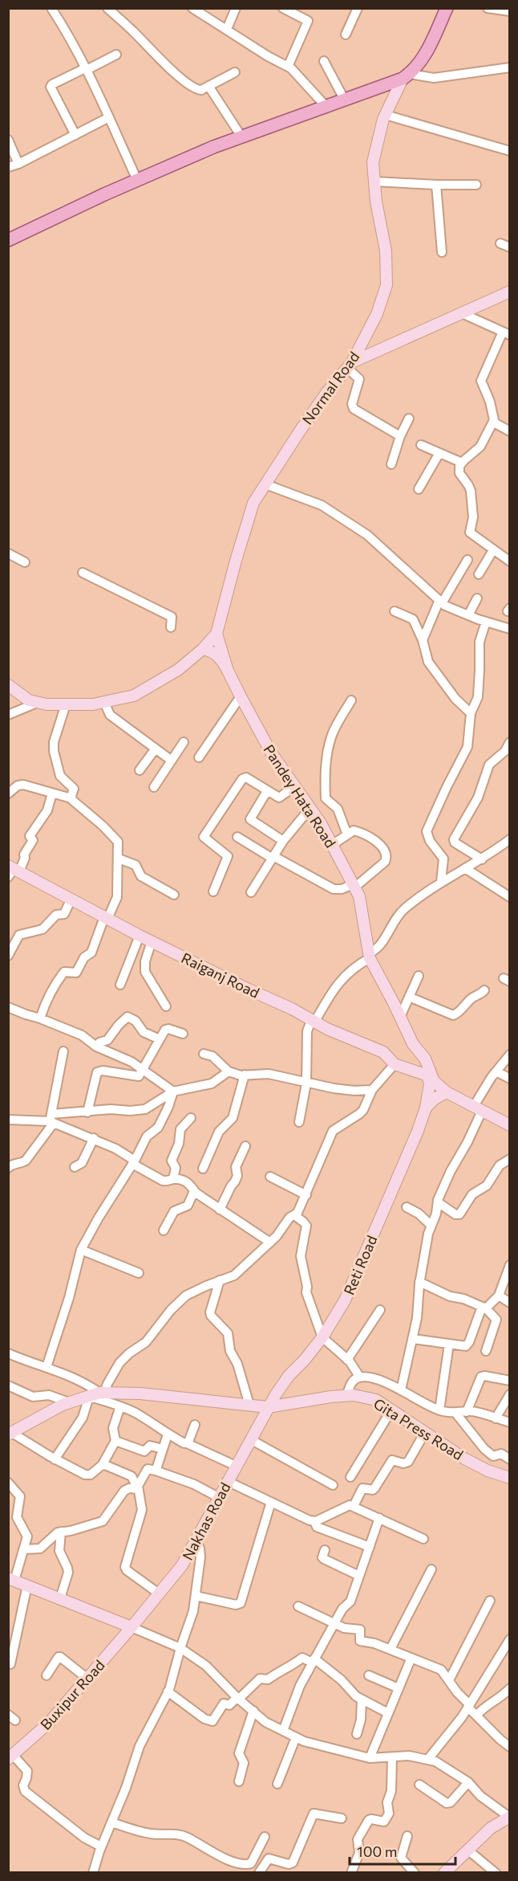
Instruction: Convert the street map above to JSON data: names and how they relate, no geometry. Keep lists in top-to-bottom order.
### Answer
{
  "streets": {
    "main road": [
      "Normal Road",
      "Pandey Hata Road",
      "Raiganj Road",
      "Reti Road",
      "Gita Press Road",
      "Nakhas Road",
      "Buxipur Road"
    ]
  },
  "crossings": [
    ["Pandey Hata Road", "Raiganj Road"],
    ["Pandey Hata Road", "Reti Road"],
    ["Raiganj Road", "Reti Road"],
    ["Reti Road", "Gita Press Road"],
    ["Reti Road", "Nakhas Road"],
    ["Gita Press Road", "Nakhas Road"],
    ["Nakhas Road", "Buxipur Road"]
  ],
  "scale_bar": "100 m"
}
